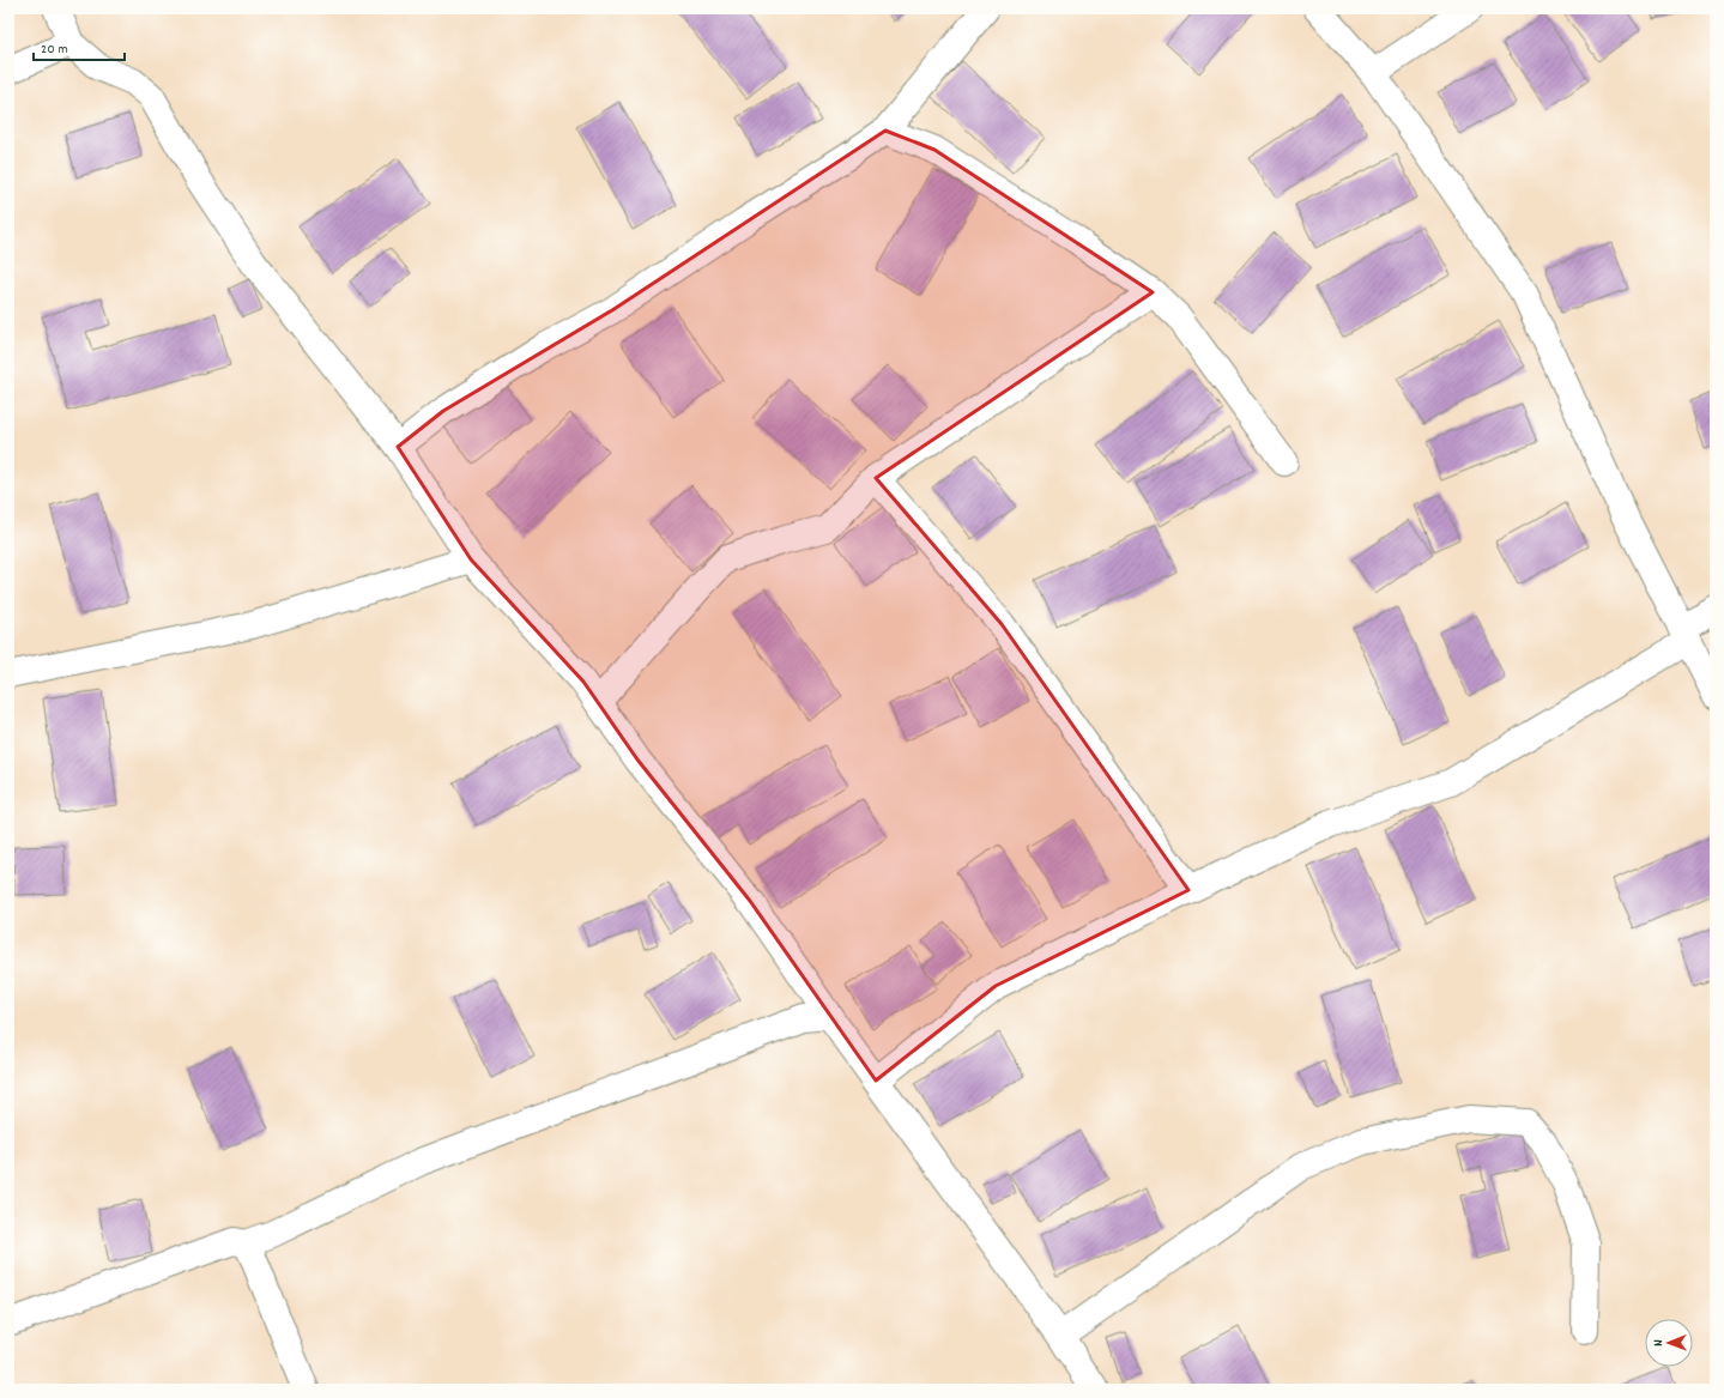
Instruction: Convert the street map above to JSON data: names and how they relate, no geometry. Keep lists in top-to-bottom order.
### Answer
{
  "scale_bar": "20 m",
  "north": "left"
}
